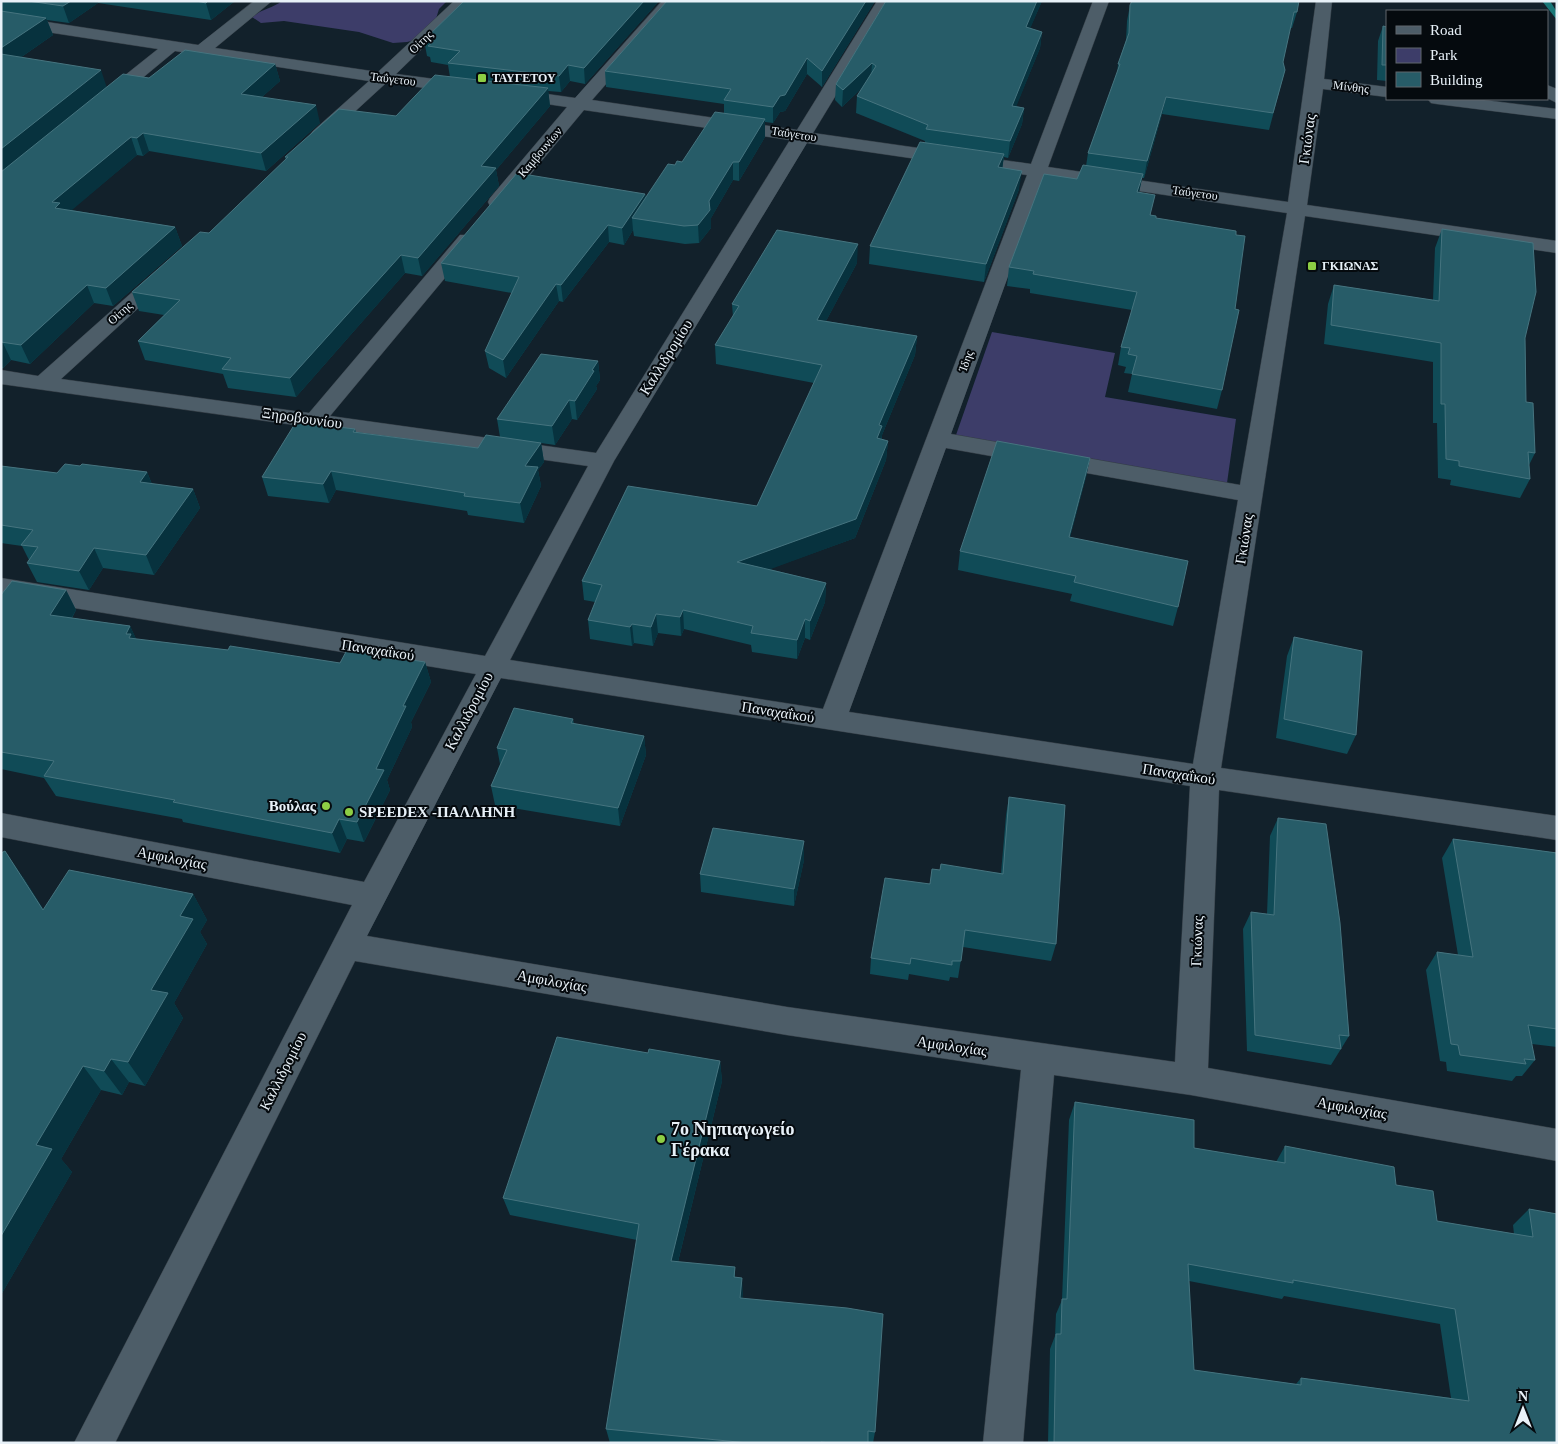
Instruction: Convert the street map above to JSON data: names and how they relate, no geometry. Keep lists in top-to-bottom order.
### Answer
{
  "streets": {
    "street": [
      "Οίτης",
      "Ταΰγετου",
      "Μίνθης",
      "Γκιώνας",
      "Καμβουνίων",
      "Καλλιδρομίου",
      "Ίδης",
      "Ξηροβουνίου",
      "Παναχαΐκού",
      "Αμφιλοχίας"
    ]
  },
  "crossings": [
    ["Οίτης", "Ταΰγετου"],
    ["Οίτης", "Ξηροβουνίου"],
    ["Ταΰγετου", "Γκιώνας"],
    ["Ταΰγετου", "Καμβουνίων"],
    ["Ταΰγετου", "Καλλιδρομίου"],
    ["Ταΰγετου", "Ίδης"],
    ["Μίνθης", "Γκιώνας"],
    ["Γκιώνας", "Παναχαΐκού"],
    ["Γκιώνας", "Αμφιλοχίας"],
    ["Καμβουνίων", "Ξηροβουνίου"],
    ["Καλλιδρομίου", "Ξηροβουνίου"],
    ["Καλλιδρομίου", "Παναχαΐκού"],
    ["Καλλιδρομίου", "Αμφιλοχίας"],
    ["Ίδης", "Παναχαΐκού"]
  ],
  "places": {
    "transit": ["ΤΑΥΓΕΤΟΥ", "ΓΚΙΩΝΑΣ"],
    "other": ["Βούλας", "SPEEDEX -ΠΑΛΛΗΝΗ", "7ο Νηπιαγωγείο Γέρακα"]
  },
  "legend": ["Road", "Park", "Building"],
  "north": "top"
}
